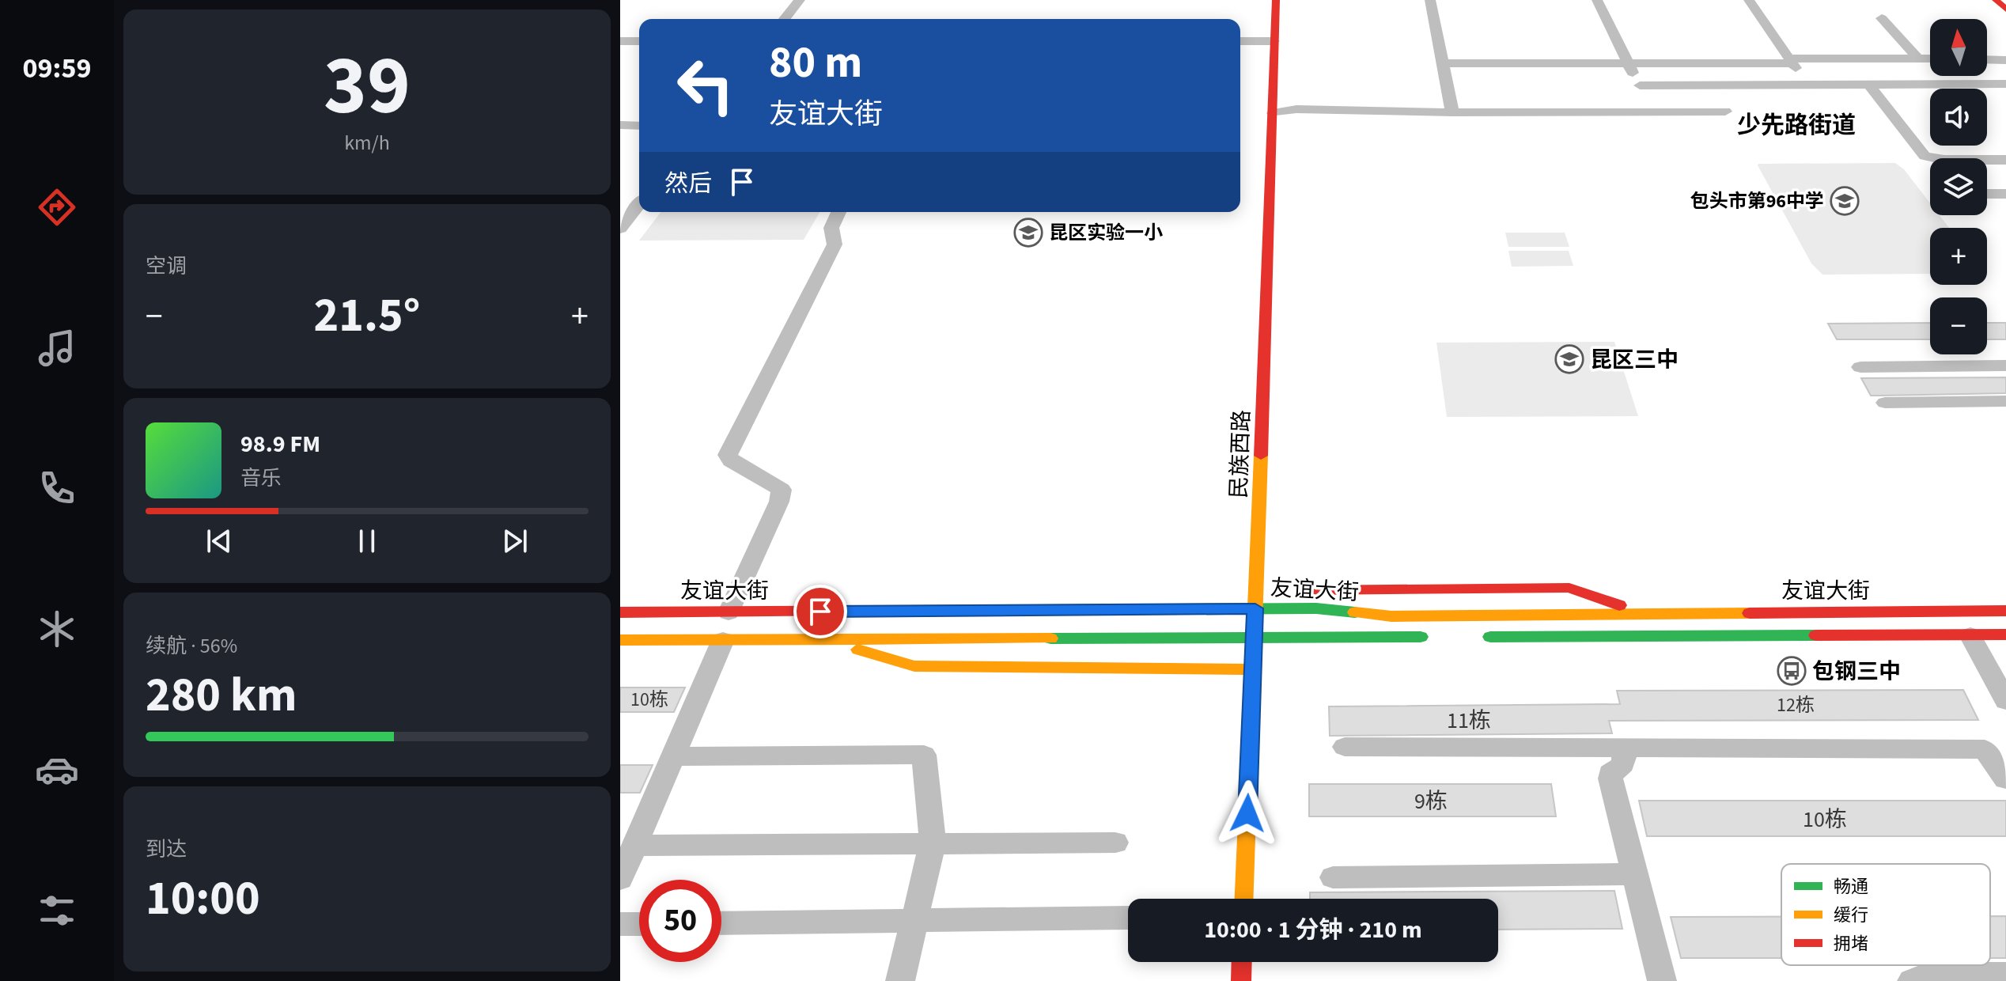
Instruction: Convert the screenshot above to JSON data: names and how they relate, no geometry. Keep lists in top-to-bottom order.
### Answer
{
  "streets": {
    "main road": ["民族西路", "友谊大街"]
  },
  "crossings": [
    ["民族西路", "友谊大街"]
  ],
  "districts": ["少先路街道"],
  "places": {
    "school or university": ["包头市第96中学", "昆区实验一小", "昆区三中"],
    "bus stop": ["包钢三中"]
  },
  "house_numbers": [
    "10栋",
    "12栋",
    "11栋",
    "9栋",
    "10栋"
  ],
  "legend": ["畅通", "缓行", "拥堵"],
  "north": "top",
  "page": {
    "tabs": "09:59",
    "tile": [
      ["39", "km/h"],
      "空调",
      ["续航 · 56%", "280 km"],
      ["到达", "10:00"]
    ],
    "map_buttons": ["+", "−"],
    "turn": ["80 m", "友谊大街"],
    "then": "然后",
    "heat": ["−", "21.5°", "+"],
    "song": ["98.9 FM", "音乐"],
    "limit": "50",
    "trip": "10:00 · 1 分钟 · 210 m"
  }
}
